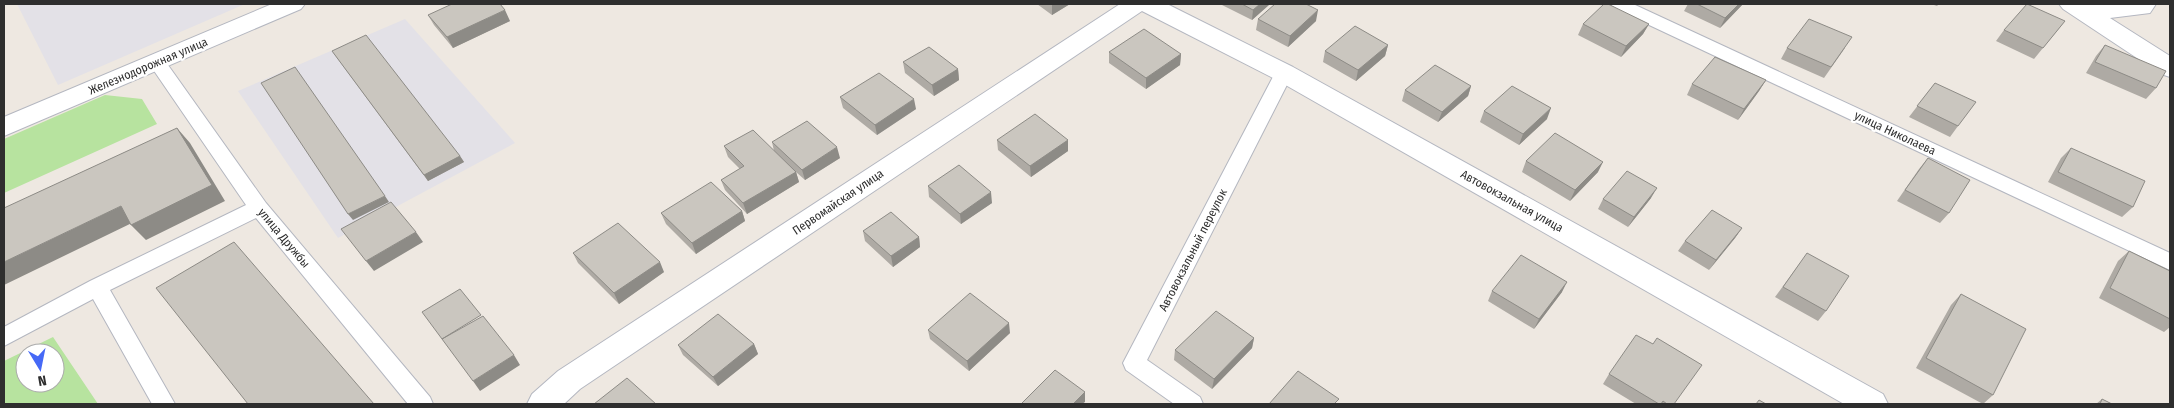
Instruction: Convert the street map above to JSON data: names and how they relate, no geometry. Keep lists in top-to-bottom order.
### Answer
{
  "streets": {
    "street": ["Железнодорожная улица", "Автовокзальная улица", "Первомайская улица"],
    "lane": ["улица Николаева", "улица Дружбы", "Автовокзальный переулок"]
  },
  "crossings": [
    ["Железнодорожная улица", "улица Дружбы"],
    ["Автовокзальная улица", "Автовокзальный переулок"]
  ],
  "north": "bottom"
}
